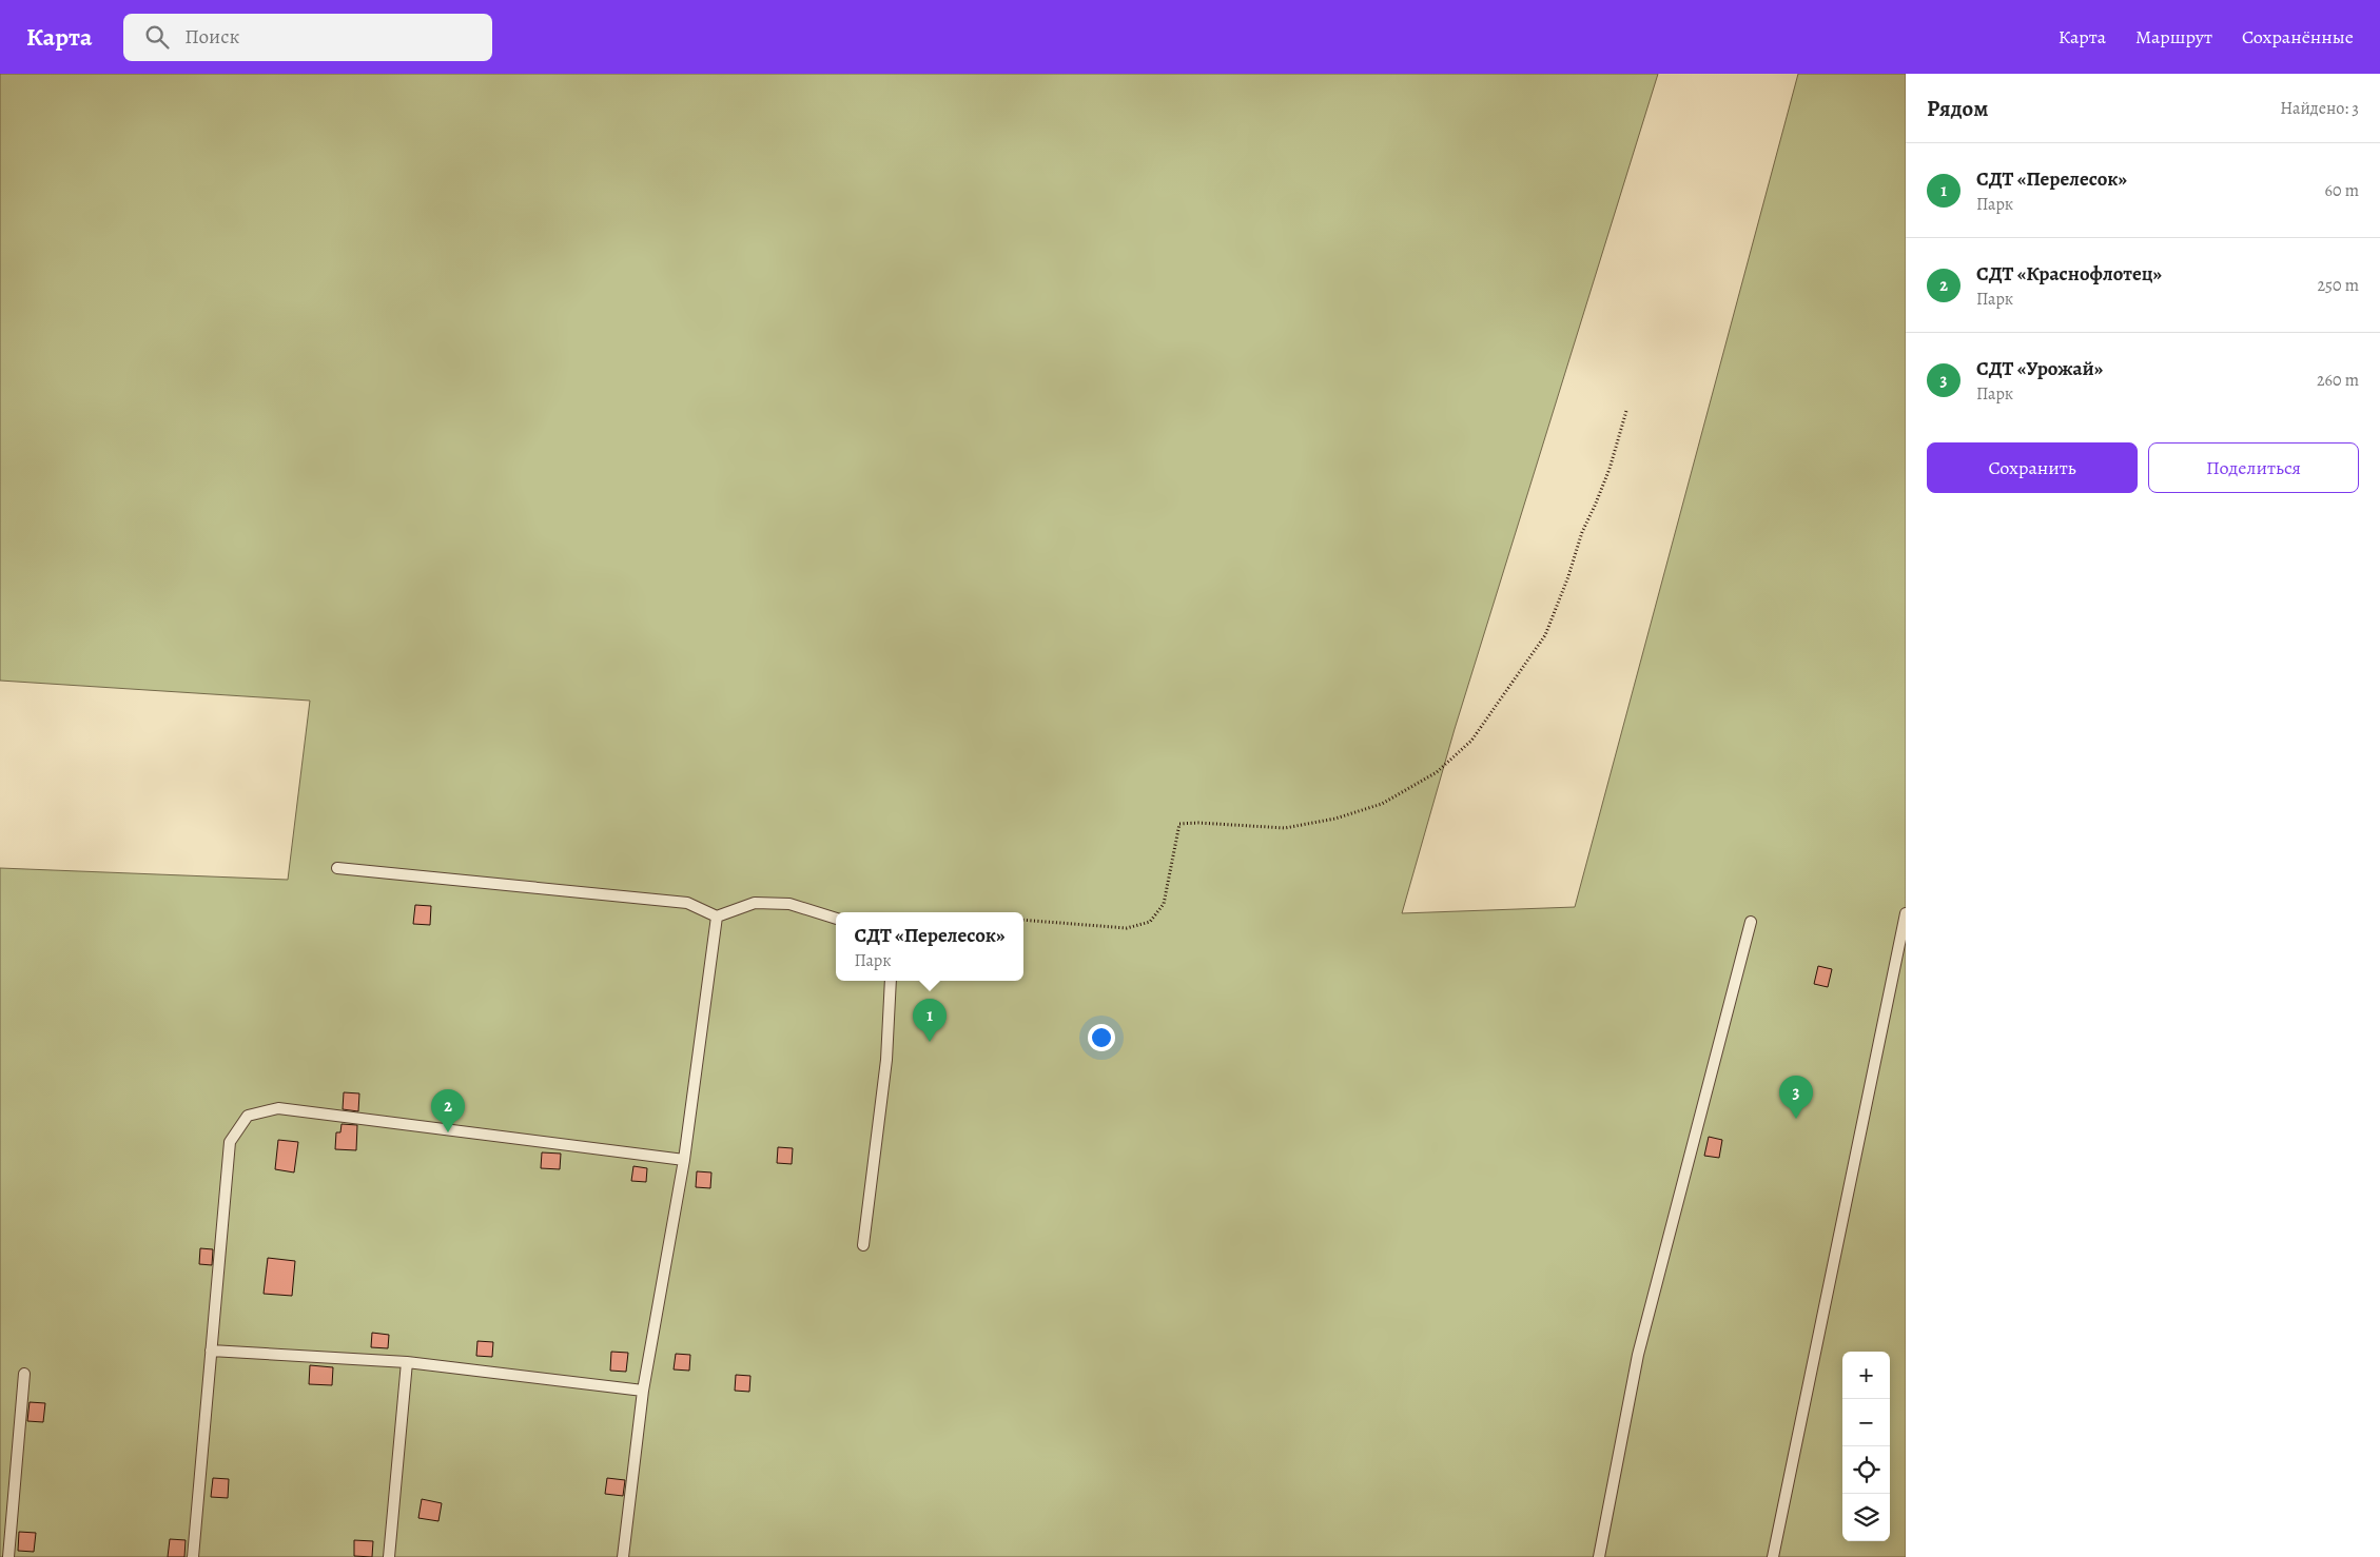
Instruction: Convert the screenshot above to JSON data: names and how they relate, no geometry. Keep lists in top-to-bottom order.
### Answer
{
  "page": {
    "header": "Карта",
    "search": "Поиск",
    "nav": ["Карта", "Маршрут", "Сохранённые"],
    "heading": ["Рядом", "Найдено: 3"],
    "list": [
      {
        "mark": "1",
        "name": "СДТ «Перелесок»",
        "note": "Парк",
        "value": "60 m"
      },
      {
        "mark": "2",
        "name": "СДТ «Краснофлотец»",
        "note": "Парк",
        "value": "250 m"
      },
      {
        "mark": "3",
        "name": "СДТ «Урожай»",
        "note": "Парк",
        "value": "260 m"
      }
    ],
    "buttons": ["Сохранить", "Поделиться"],
    "popup": ["СДТ «Перелесок»", "Парк"],
    "pins": ["1", "3", "2"],
    "map_buttons": ["+", "−"]
  }
}
